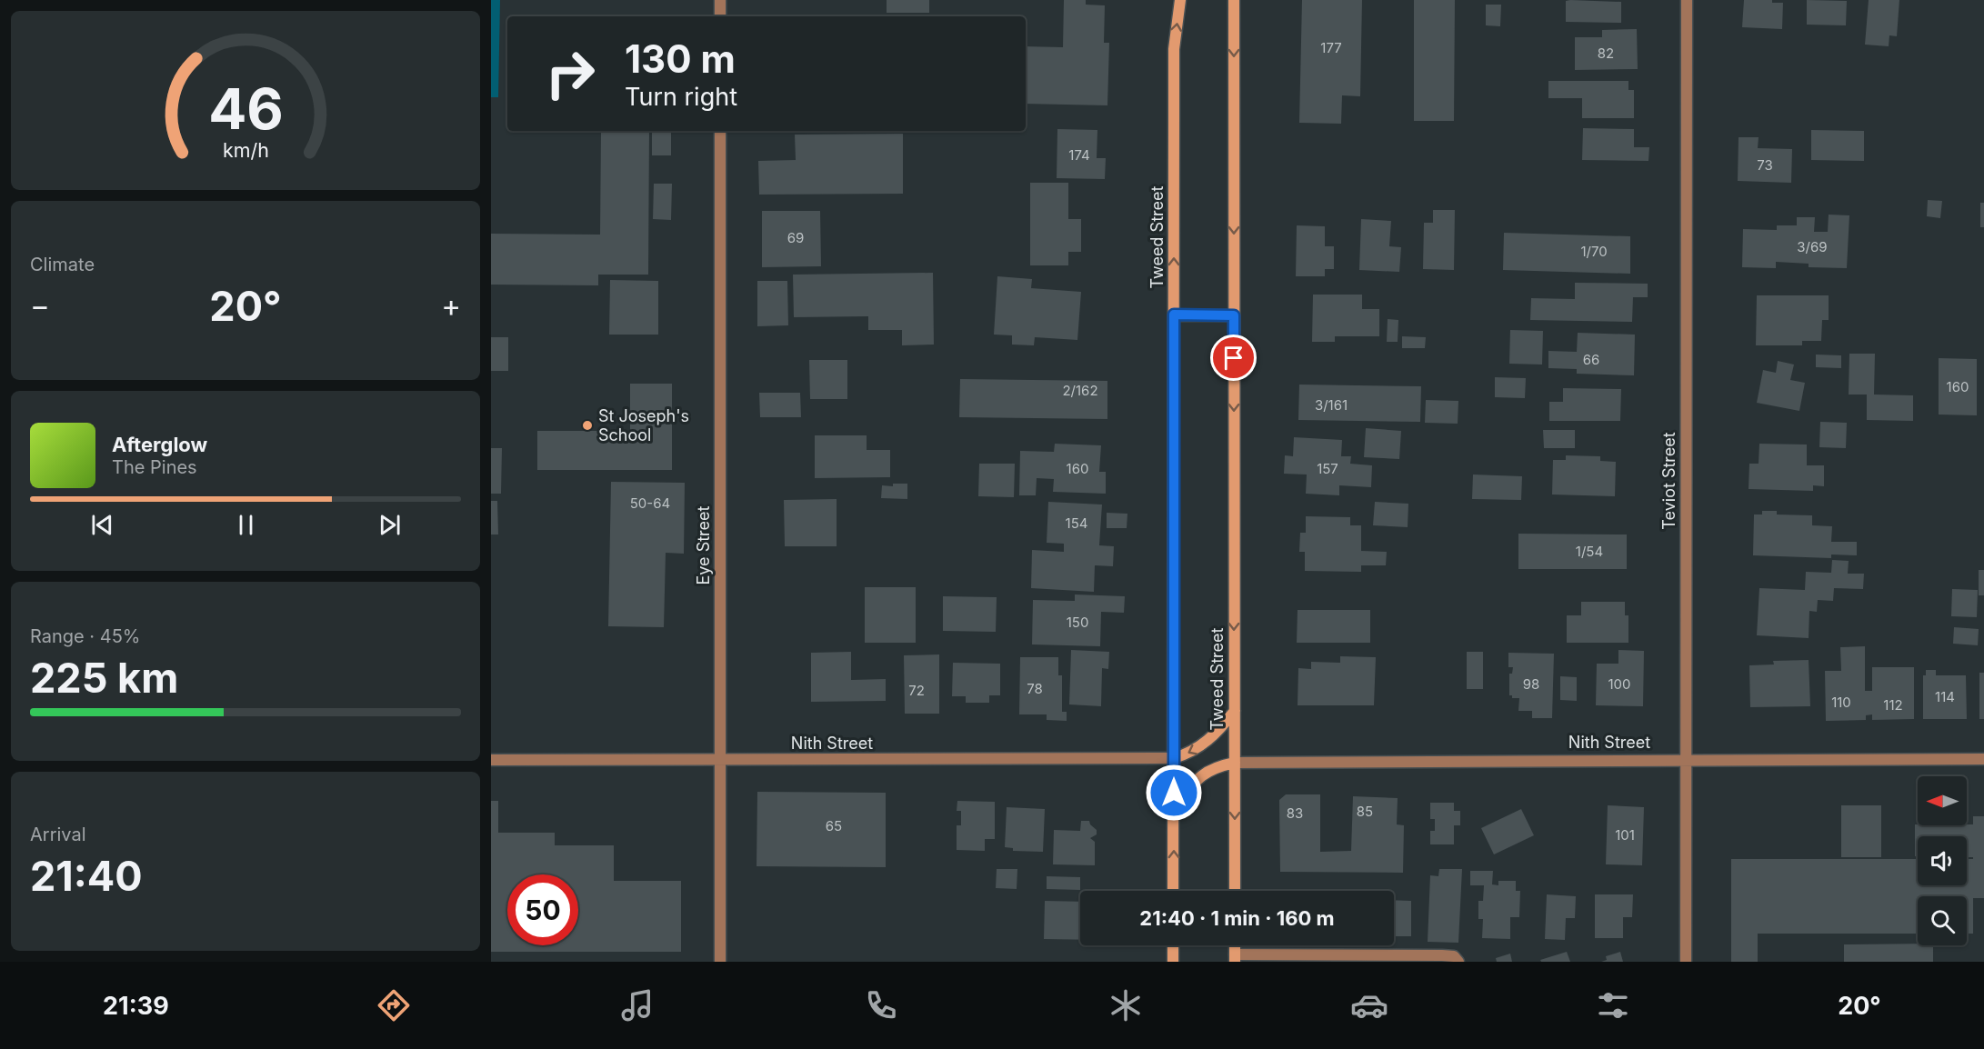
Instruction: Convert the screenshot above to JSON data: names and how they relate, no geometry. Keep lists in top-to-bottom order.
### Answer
{
  "streets": {
    "main road": ["Tweed Street"],
    "street": ["Teviot Street", "Eye Street", "Nith Street"]
  },
  "crossings": [
    ["Tweed Street", "Nith Street"],
    ["Teviot Street", "Nith Street"],
    ["Eye Street", "Nith Street"]
  ],
  "places": ["St Joseph's School"],
  "house_numbers": [
    "177",
    "82",
    "174",
    "73",
    "69",
    "3/69",
    "1/70",
    "66",
    "160",
    "2/162",
    "3/161",
    "160",
    "157",
    "50-64",
    "154",
    "1/54",
    "150",
    "98",
    "100",
    "78",
    "72",
    "114",
    "110",
    "112",
    "85",
    "83",
    "65",
    "101"
  ],
  "north": "left",
  "page": {
    "turn": ["130 m", "Turn right"],
    "tile": [
      "Climate",
      ["Range · 45%", "225 km"],
      ["Arrival", "21:40"]
    ],
    "heat": ["−", "20°", "+"],
    "song": ["Afterglow", "The Pines"],
    "limit": "50",
    "trip": "21:40 · 1 min · 160 m",
    "tabs": ["21:39", "20°"],
    "gauge": ["46", "km/h"]
  }
}
